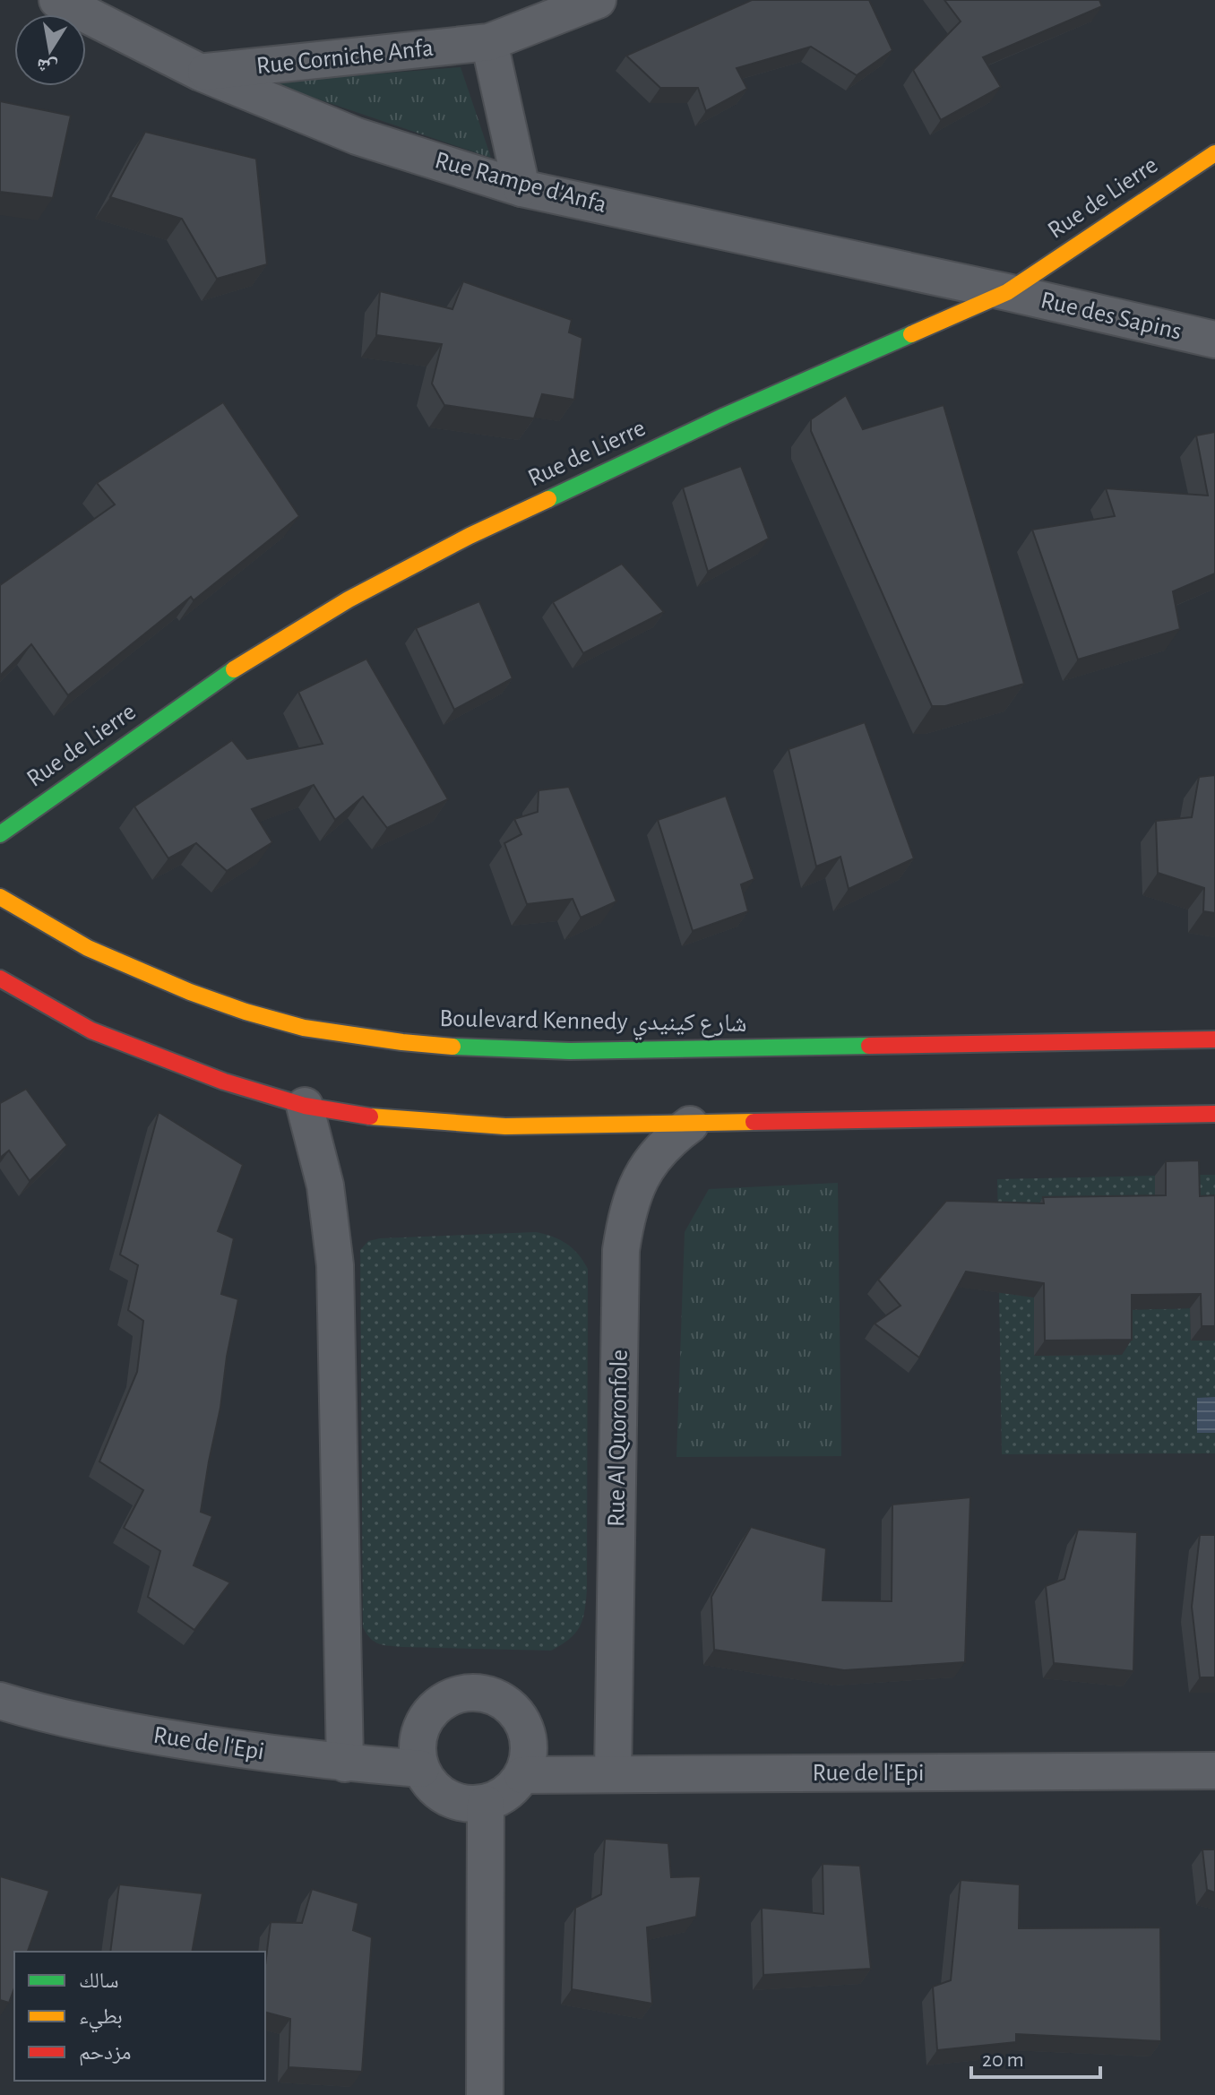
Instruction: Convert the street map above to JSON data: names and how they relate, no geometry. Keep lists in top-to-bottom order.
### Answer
{
  "streets": {
    "main road": ["Rue de Lierre", "Boulevard Kennedy شارع كينيدي"],
    "street": [
      "Rue Corniche Anfa",
      "Rue Rampe d'Anfa",
      "Rue des Sapins",
      "Rue Al Quoronfole",
      "Rue de l'Epi"
    ]
  },
  "crossings": [
    ["Rue Corniche Anfa", "Rue Rampe d'Anfa"],
    ["Rue Rampe d'Anfa", "Rue de Lierre"],
    ["Rue Rampe d'Anfa", "Rue des Sapins"],
    ["Rue de Lierre", "Rue des Sapins"],
    ["Rue Al Quoronfole", "Rue de l'Epi"]
  ],
  "legend": ["سالك", "بطيء", "مزدحم"],
  "scale_bar": "20 m",
  "north": "bottom"
}
